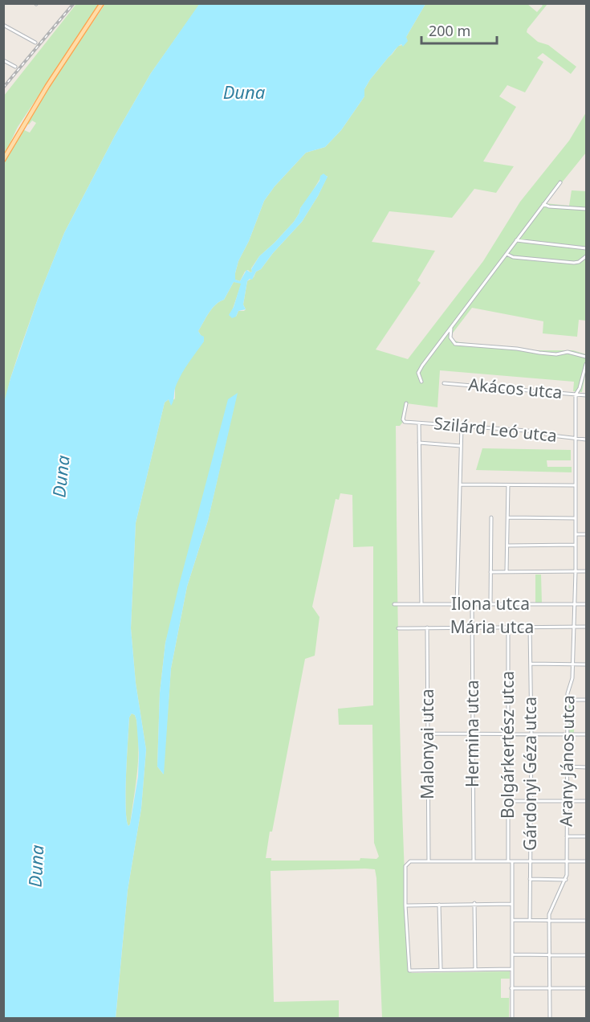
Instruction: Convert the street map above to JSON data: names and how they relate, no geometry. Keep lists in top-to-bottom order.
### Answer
{
  "streets": {
    "street": [
      "Akácos utca",
      "Szilárd Leó utca",
      "Ilona utca",
      "Mária utca",
      "Hermina utca",
      "Malonyai utca",
      "Bolgárkertész utca",
      "Arany János utca",
      "Gárdonyi Géza utca"
    ]
  },
  "crossings": [
    ["Akácos utca", "Arany János utca"],
    ["Szilárd Leó utca", "Arany János utca"],
    ["Ilona utca", "Hermina utca"],
    ["Ilona utca", "Arany János utca"],
    ["Mária utca", "Hermina utca"],
    ["Mária utca", "Malonyai utca"],
    ["Mária utca", "Bolgárkertész utca"],
    ["Mária utca", "Arany János utca"],
    ["Mária utca", "Gárdonyi Géza utca"]
  ],
  "water": ["Duna"],
  "scale_bar": "200 m"
}
